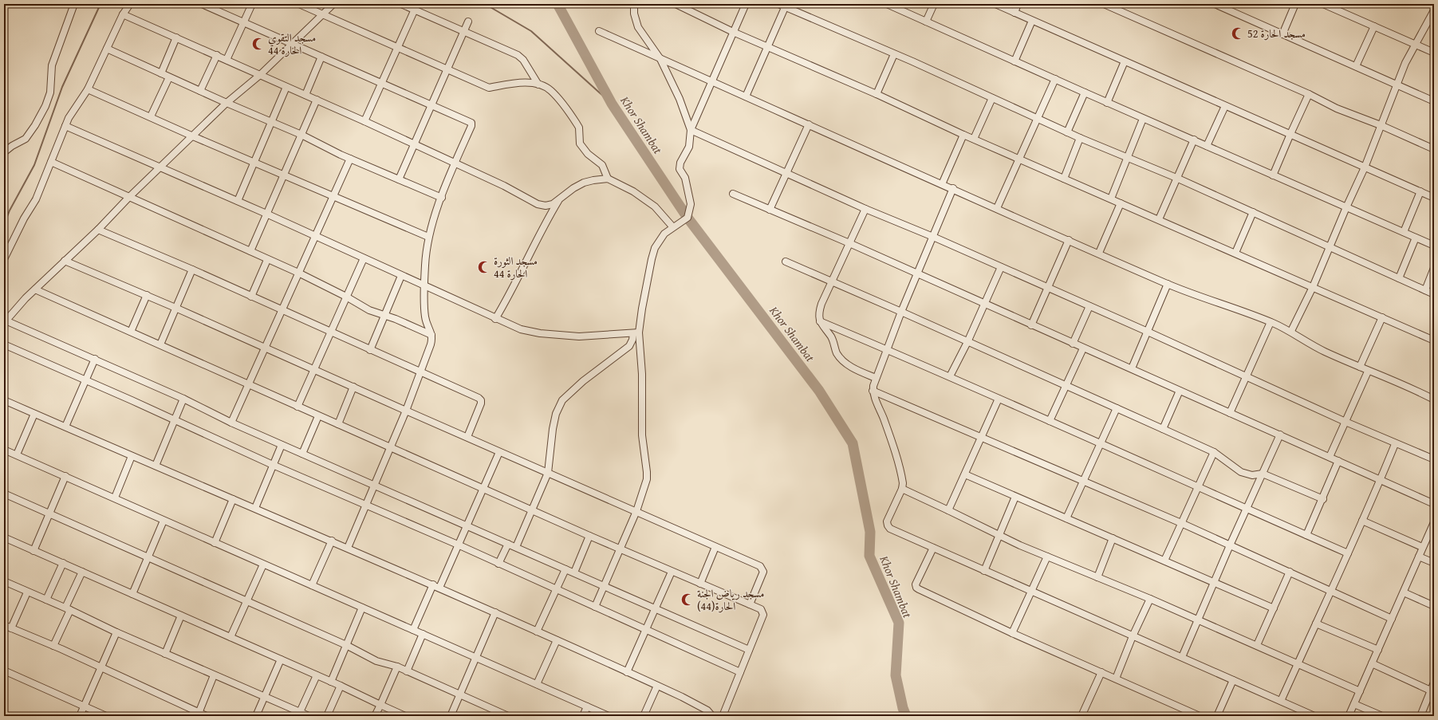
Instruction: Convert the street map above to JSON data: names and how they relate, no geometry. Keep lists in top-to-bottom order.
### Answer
{
  "water": ["Khor Shambat"],
  "places": {
    "mosque": [
      "مسجد الحارة 52",
      "مسجد التقوي الحارة 44",
      "مسجد الثورة الحارة 44",
      "مسجد رياض الجنة الحارة(44)"
    ]
  }
}
